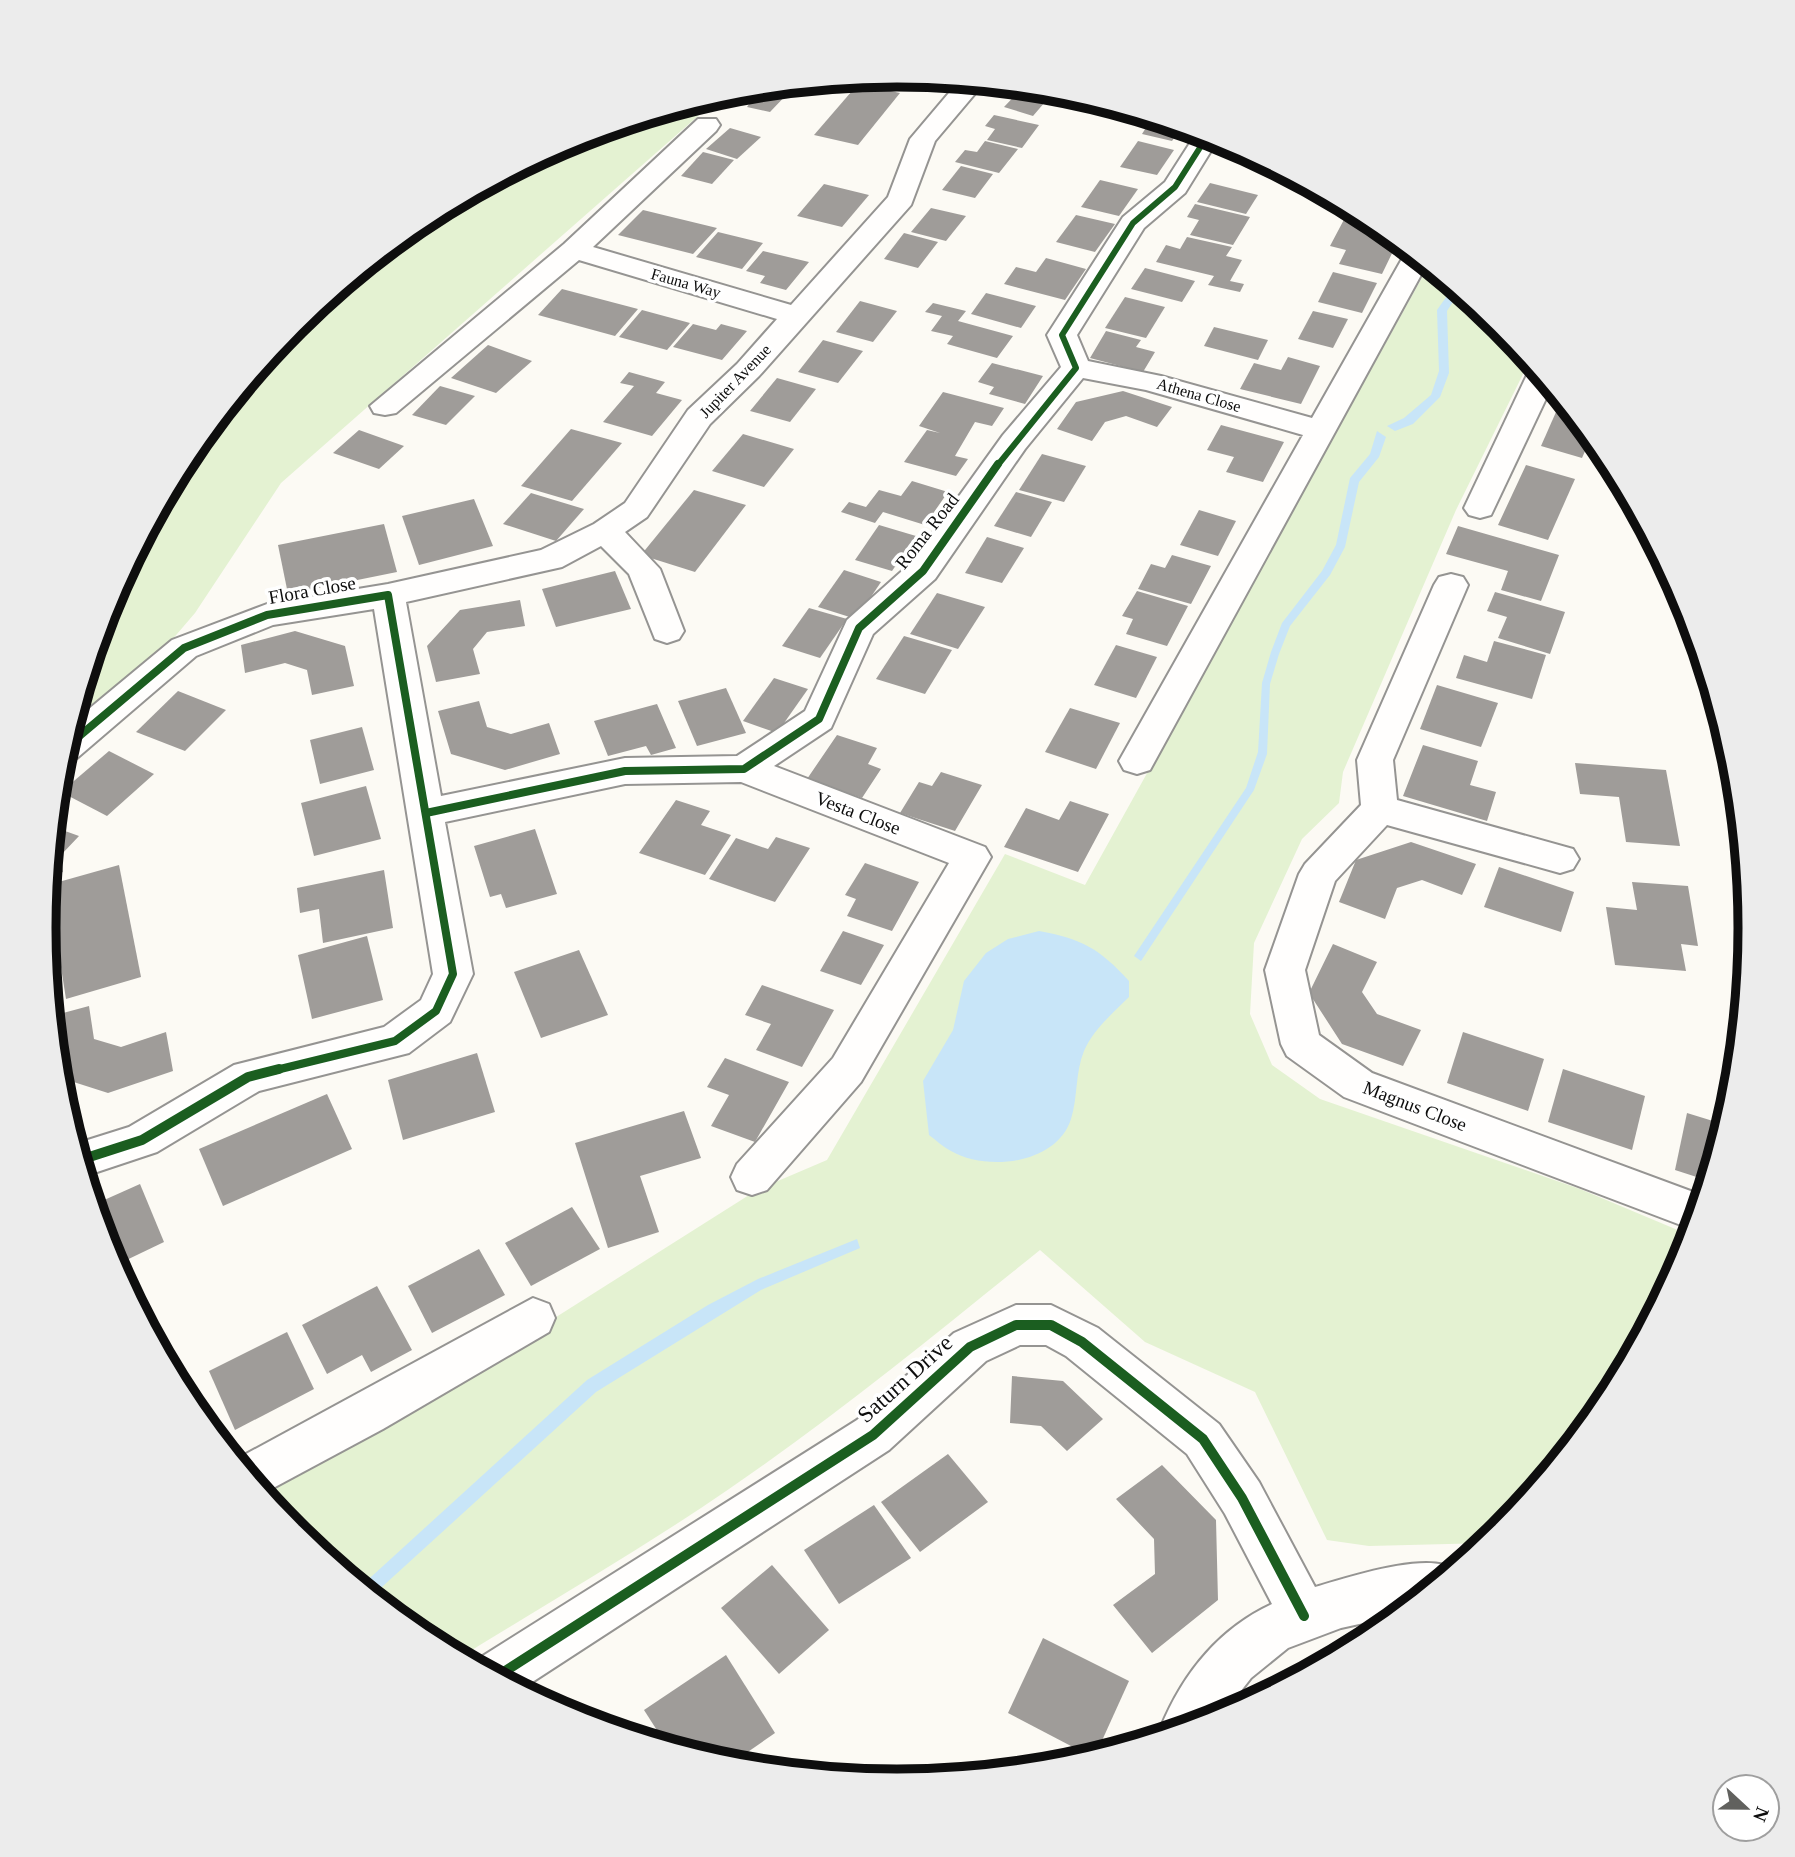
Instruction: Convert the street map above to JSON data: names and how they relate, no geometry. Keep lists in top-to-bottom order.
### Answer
{
  "streets": {
    "street": [
      "Fauna Way",
      "Jupiter Avenue",
      "Athena Close",
      "Roma Road",
      "Flora Close",
      "Vesta Close",
      "Magnus Close",
      "Saturn Drive"
    ]
  },
  "crossings": [
    ["Fauna Way", "Jupiter Avenue"],
    ["Jupiter Avenue", "Flora Close"],
    ["Athena Close", "Roma Road"],
    ["Roma Road", "Vesta Close"]
  ],
  "north": "right"
}
